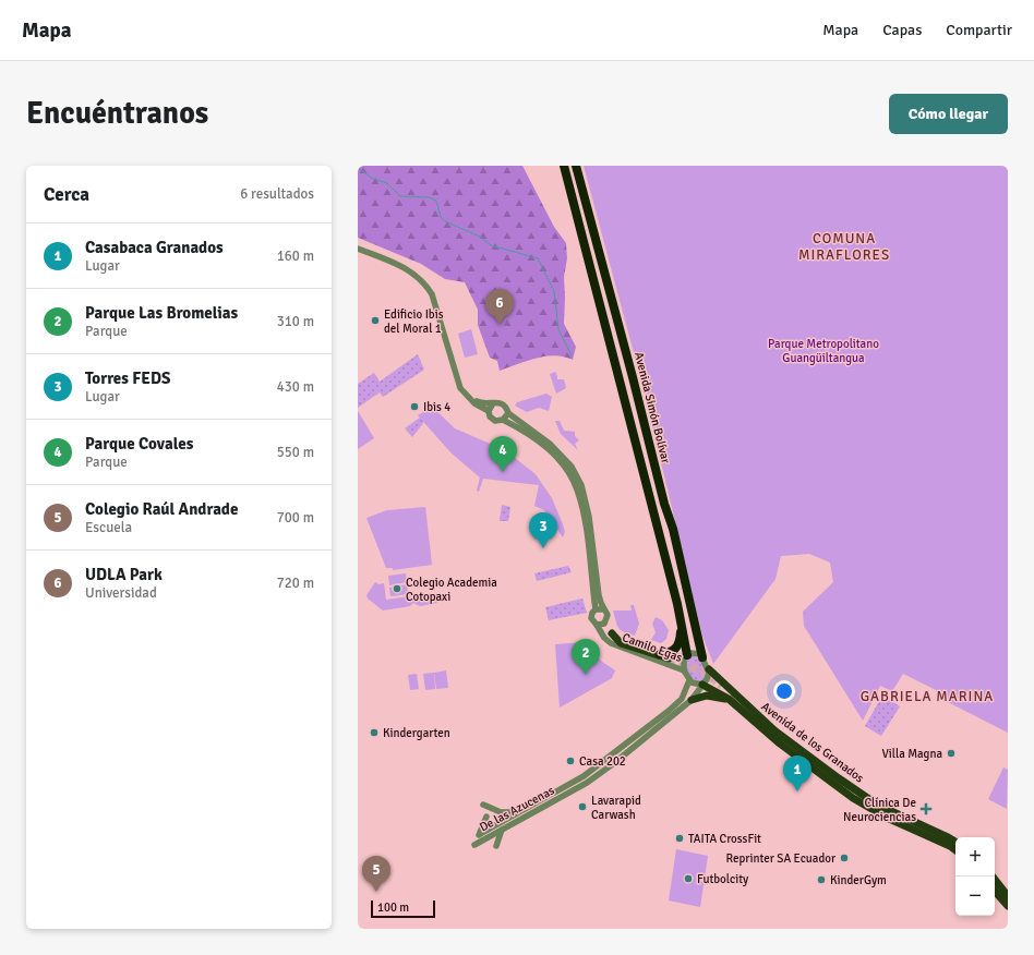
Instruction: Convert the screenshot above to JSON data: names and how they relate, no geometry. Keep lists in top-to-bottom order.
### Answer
{
  "streets": {
    "highway": ["Avenida Simón Bolívar"],
    "main road": ["Avenida de los Granados"],
    "street": ["Camilo Egas", "De las Azucenas"]
  },
  "crossings": [
    ["Avenida Simón Bolívar", "Camilo Egas"],
    ["Avenida Simón Bolívar", "Avenida de los Granados"],
    ["Avenida Simón Bolívar", "De las Azucenas"],
    ["Camilo Egas", "Avenida de los Granados"],
    ["Camilo Egas", "De las Azucenas"],
    ["Avenida de los Granados", "De las Azucenas"]
  ],
  "districts": ["COMUNA MIRAFLORES", "GABRIELA MARINA"],
  "parks": ["Parque Metropolitano Guangüiltangua"],
  "places": {
    "other": [
      "Edificio Ibis del Moral 1",
      "Ibis 4",
      "Colegio Academia Cotopaxi",
      "Kindergarten",
      "Villa Magna",
      "Casa 202",
      "Lavarapid Carwash",
      "TAITA CrossFit",
      "Reprinter SA Ecuador",
      "Futbolcity",
      "KinderGym"
    ],
    "health": ["Clínica De Neurociencias"]
  },
  "scale_bar": "100 m",
  "page": {
    "header": "Mapa",
    "nav": ["Mapa", "Capas", "Compartir"],
    "buttons": "Cómo llegar",
    "title": "Encuéntranos",
    "heading": ["Cerca", "6 resultados"],
    "list": [
      {
        "mark": "1",
        "name": "Casabaca Granados",
        "note": "Lugar",
        "value": "160 m"
      },
      {
        "mark": "2",
        "name": "Parque Las Bromelias",
        "note": "Parque",
        "value": "310 m"
      },
      {
        "mark": "3",
        "name": "Torres FEDS",
        "note": "Lugar",
        "value": "430 m"
      },
      {
        "mark": "4",
        "name": "Parque Covales",
        "note": "Parque",
        "value": "550 m"
      },
      {
        "mark": "5",
        "name": "Colegio Raúl Andrade",
        "note": "Escuela",
        "value": "700 m"
      },
      {
        "mark": "6",
        "name": "UDLA Park",
        "note": "Universidad",
        "value": "720 m"
      }
    ],
    "pins": [
      "6",
      "4",
      "3",
      "2",
      "1",
      "5"
    ],
    "map_buttons": ["+", "−"],
    "scale": "100 m"
  }
}
